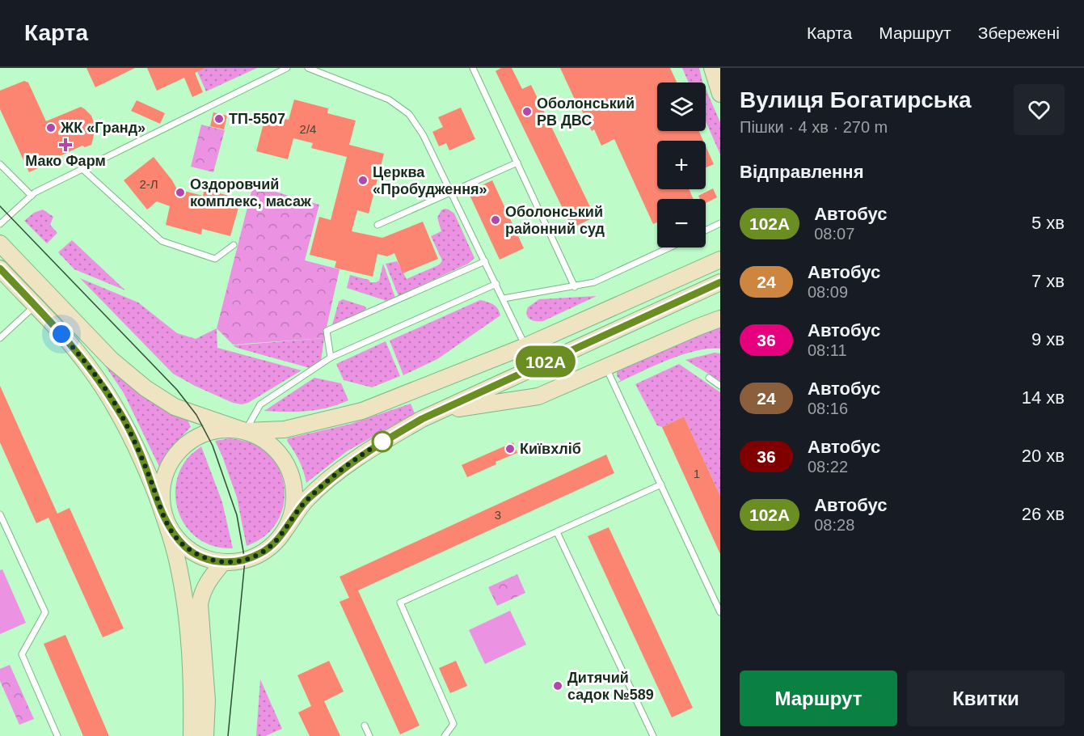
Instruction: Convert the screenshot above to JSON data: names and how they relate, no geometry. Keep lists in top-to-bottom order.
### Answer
{
  "places": {
    "other": [
      "Оболонський РВ ДВС",
      "ТП-5507",
      "ЖК «Гранд»",
      "Церква «Пробудження»",
      "Оздоровчий комплекс, масаж",
      "Оболонський районний суд",
      "Київхліб",
      "Дитячий садок №589"
    ],
    "health": ["Мако Фарм"]
  },
  "lines": ["bus line 102А"],
  "house_numbers": [
    "2/4",
    "2-Л",
    "1",
    "3"
  ],
  "page": {
    "header": "Карта",
    "nav": ["Карта", "Маршрут", "Збережені"],
    "on_map": "102А",
    "heading": [
      ["Вулиця Богатирська", "Пішки · 4 хв · 270 m"],
      "Відправлення"
    ],
    "map_buttons": ["+", "−"],
    "list": [
      {
        "mark": "102А",
        "name": "Автобус",
        "note": "08:07",
        "value": "5 хв"
      },
      {
        "mark": "24",
        "name": "Автобус",
        "note": "08:09",
        "value": "7 хв"
      },
      {
        "mark": "36",
        "name": "Автобус",
        "note": "08:11",
        "value": "9 хв"
      },
      {
        "mark": "24",
        "name": "Автобус",
        "note": "08:16",
        "value": "14 хв"
      },
      {
        "mark": "36",
        "name": "Автобус",
        "note": "08:22",
        "value": "20 хв"
      },
      {
        "mark": "102А",
        "name": "Автобус",
        "note": "08:28",
        "value": "26 хв"
      }
    ],
    "buttons": ["Маршрут", "Квитки"]
  }
}
